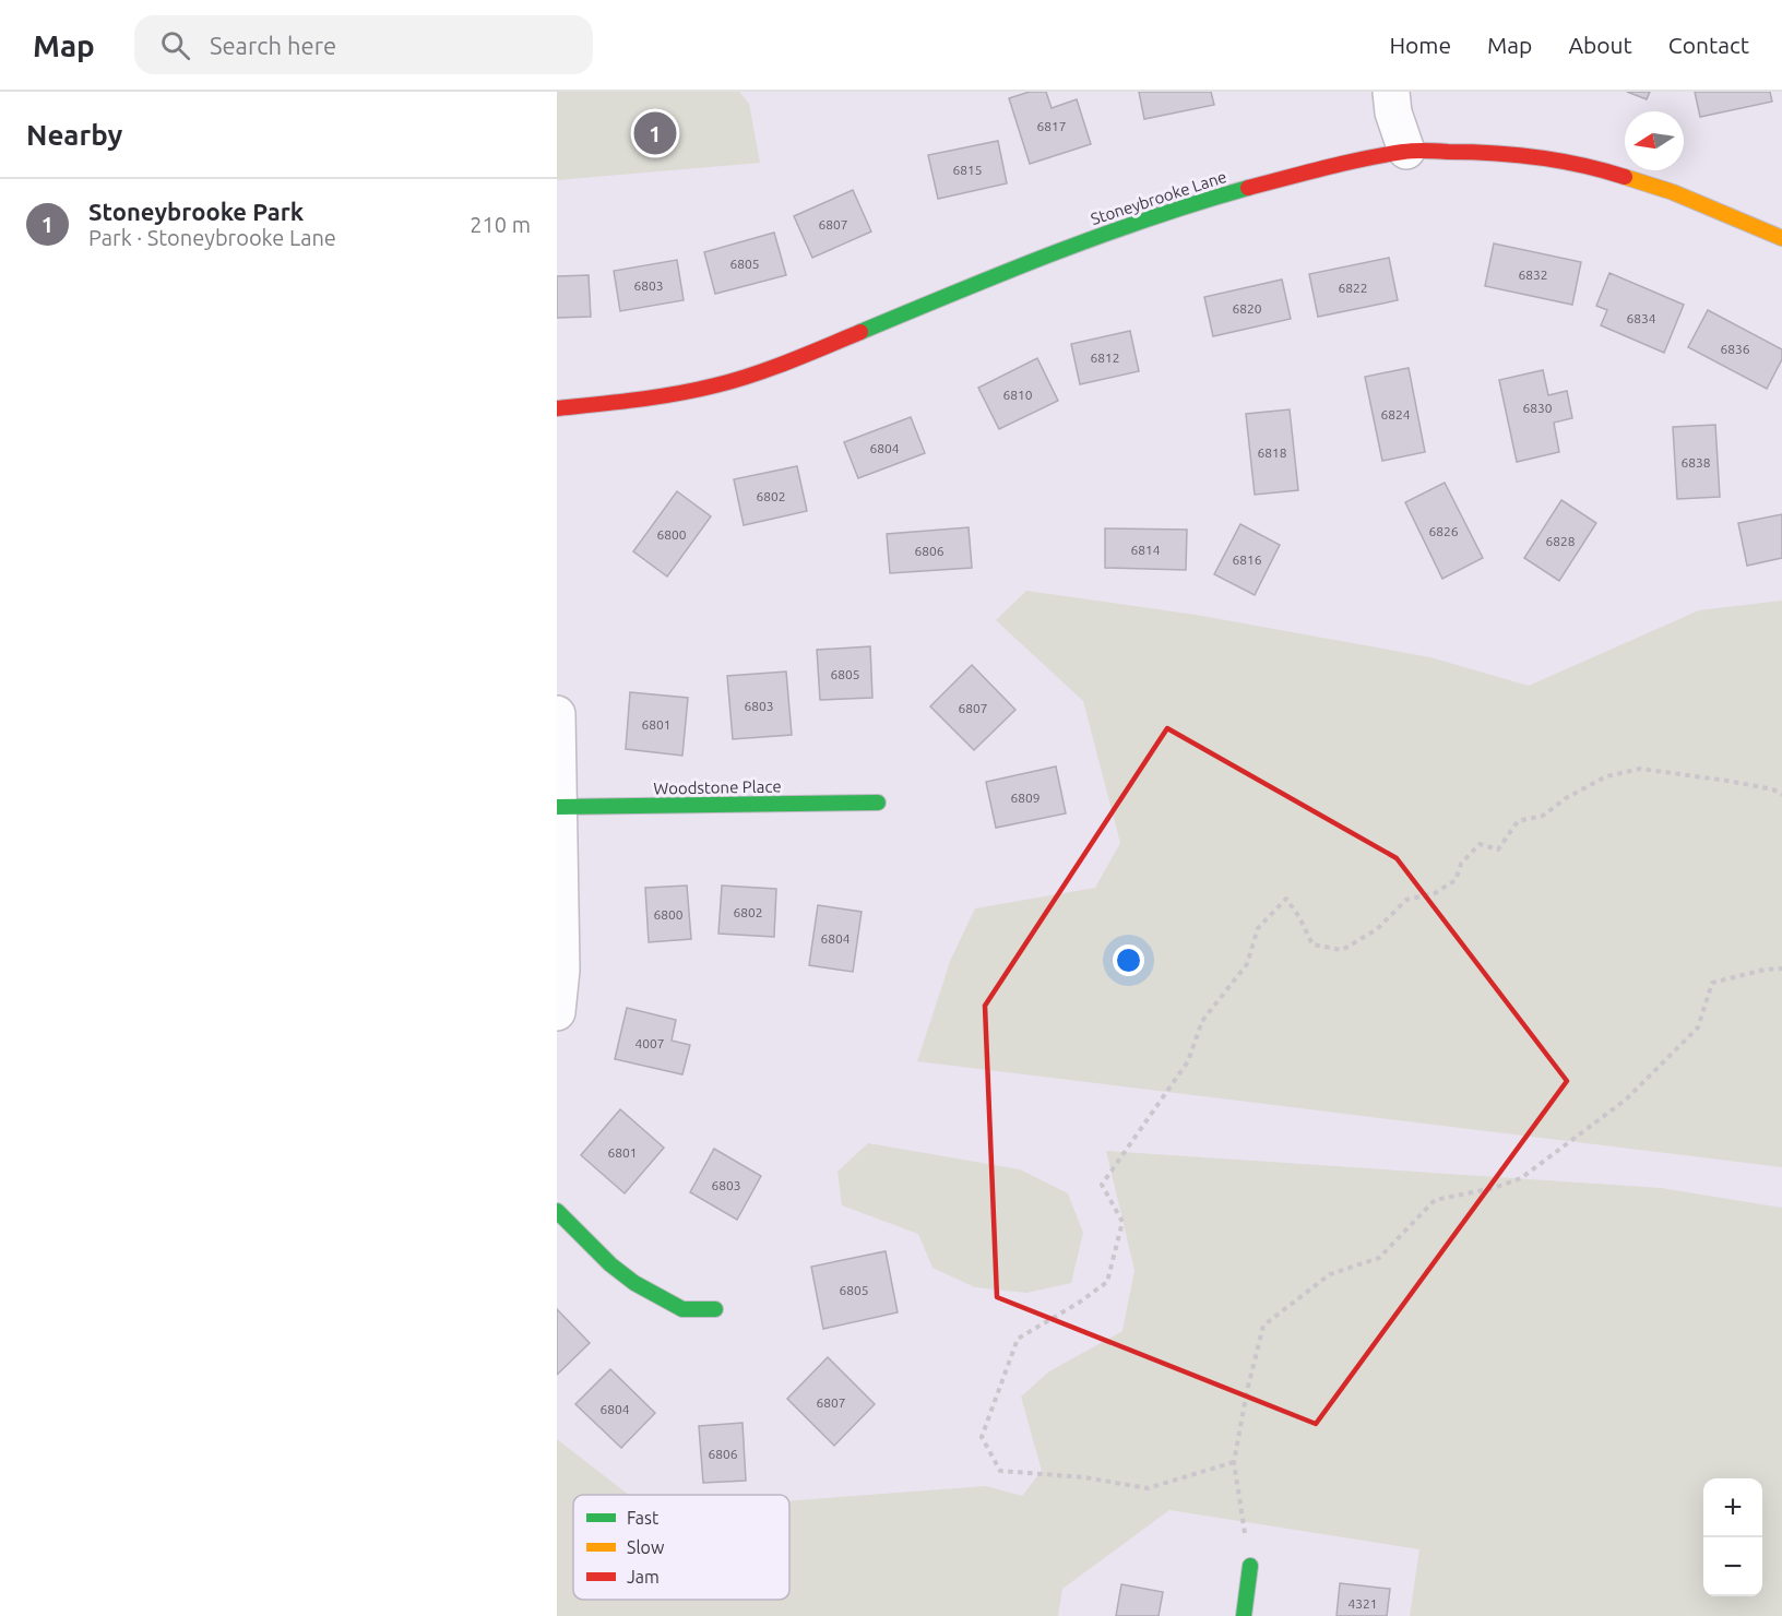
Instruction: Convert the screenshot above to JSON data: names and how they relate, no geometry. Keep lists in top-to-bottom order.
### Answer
{
  "streets": {
    "street": ["Stoneybrooke Lane", "Woodstone Place"]
  },
  "house_numbers": [
    "6817",
    "6815",
    "6807",
    "6805",
    "6832",
    "6803",
    "6822",
    "6820",
    "6834",
    "6836",
    "6812",
    "6810",
    "6830",
    "6824",
    "6804",
    "6818",
    "6838",
    "6802",
    "6826",
    "6800",
    "6828",
    "6814",
    "6806",
    "6816",
    "6805",
    "6803",
    "6807",
    "6801",
    "6809",
    "6802",
    "6800",
    "6804",
    "4007",
    "6801",
    "6803",
    "6805",
    "6807",
    "6804",
    "6806",
    "4321"
  ],
  "legend": ["Fast", "Slow", "Jam"],
  "north": "left",
  "page": {
    "header": "Map",
    "search": "Search here",
    "nav": [
      "Home",
      "Map",
      "About",
      "Contact"
    ],
    "heading": "Nearby",
    "pins": "1",
    "list": [
      {
        "mark": "1",
        "name": "Stoneybrooke Park",
        "note": "Park · Stoneybrooke Lane",
        "value": "210 m"
      }
    ],
    "map_buttons": ["+", "−"]
  }
}
